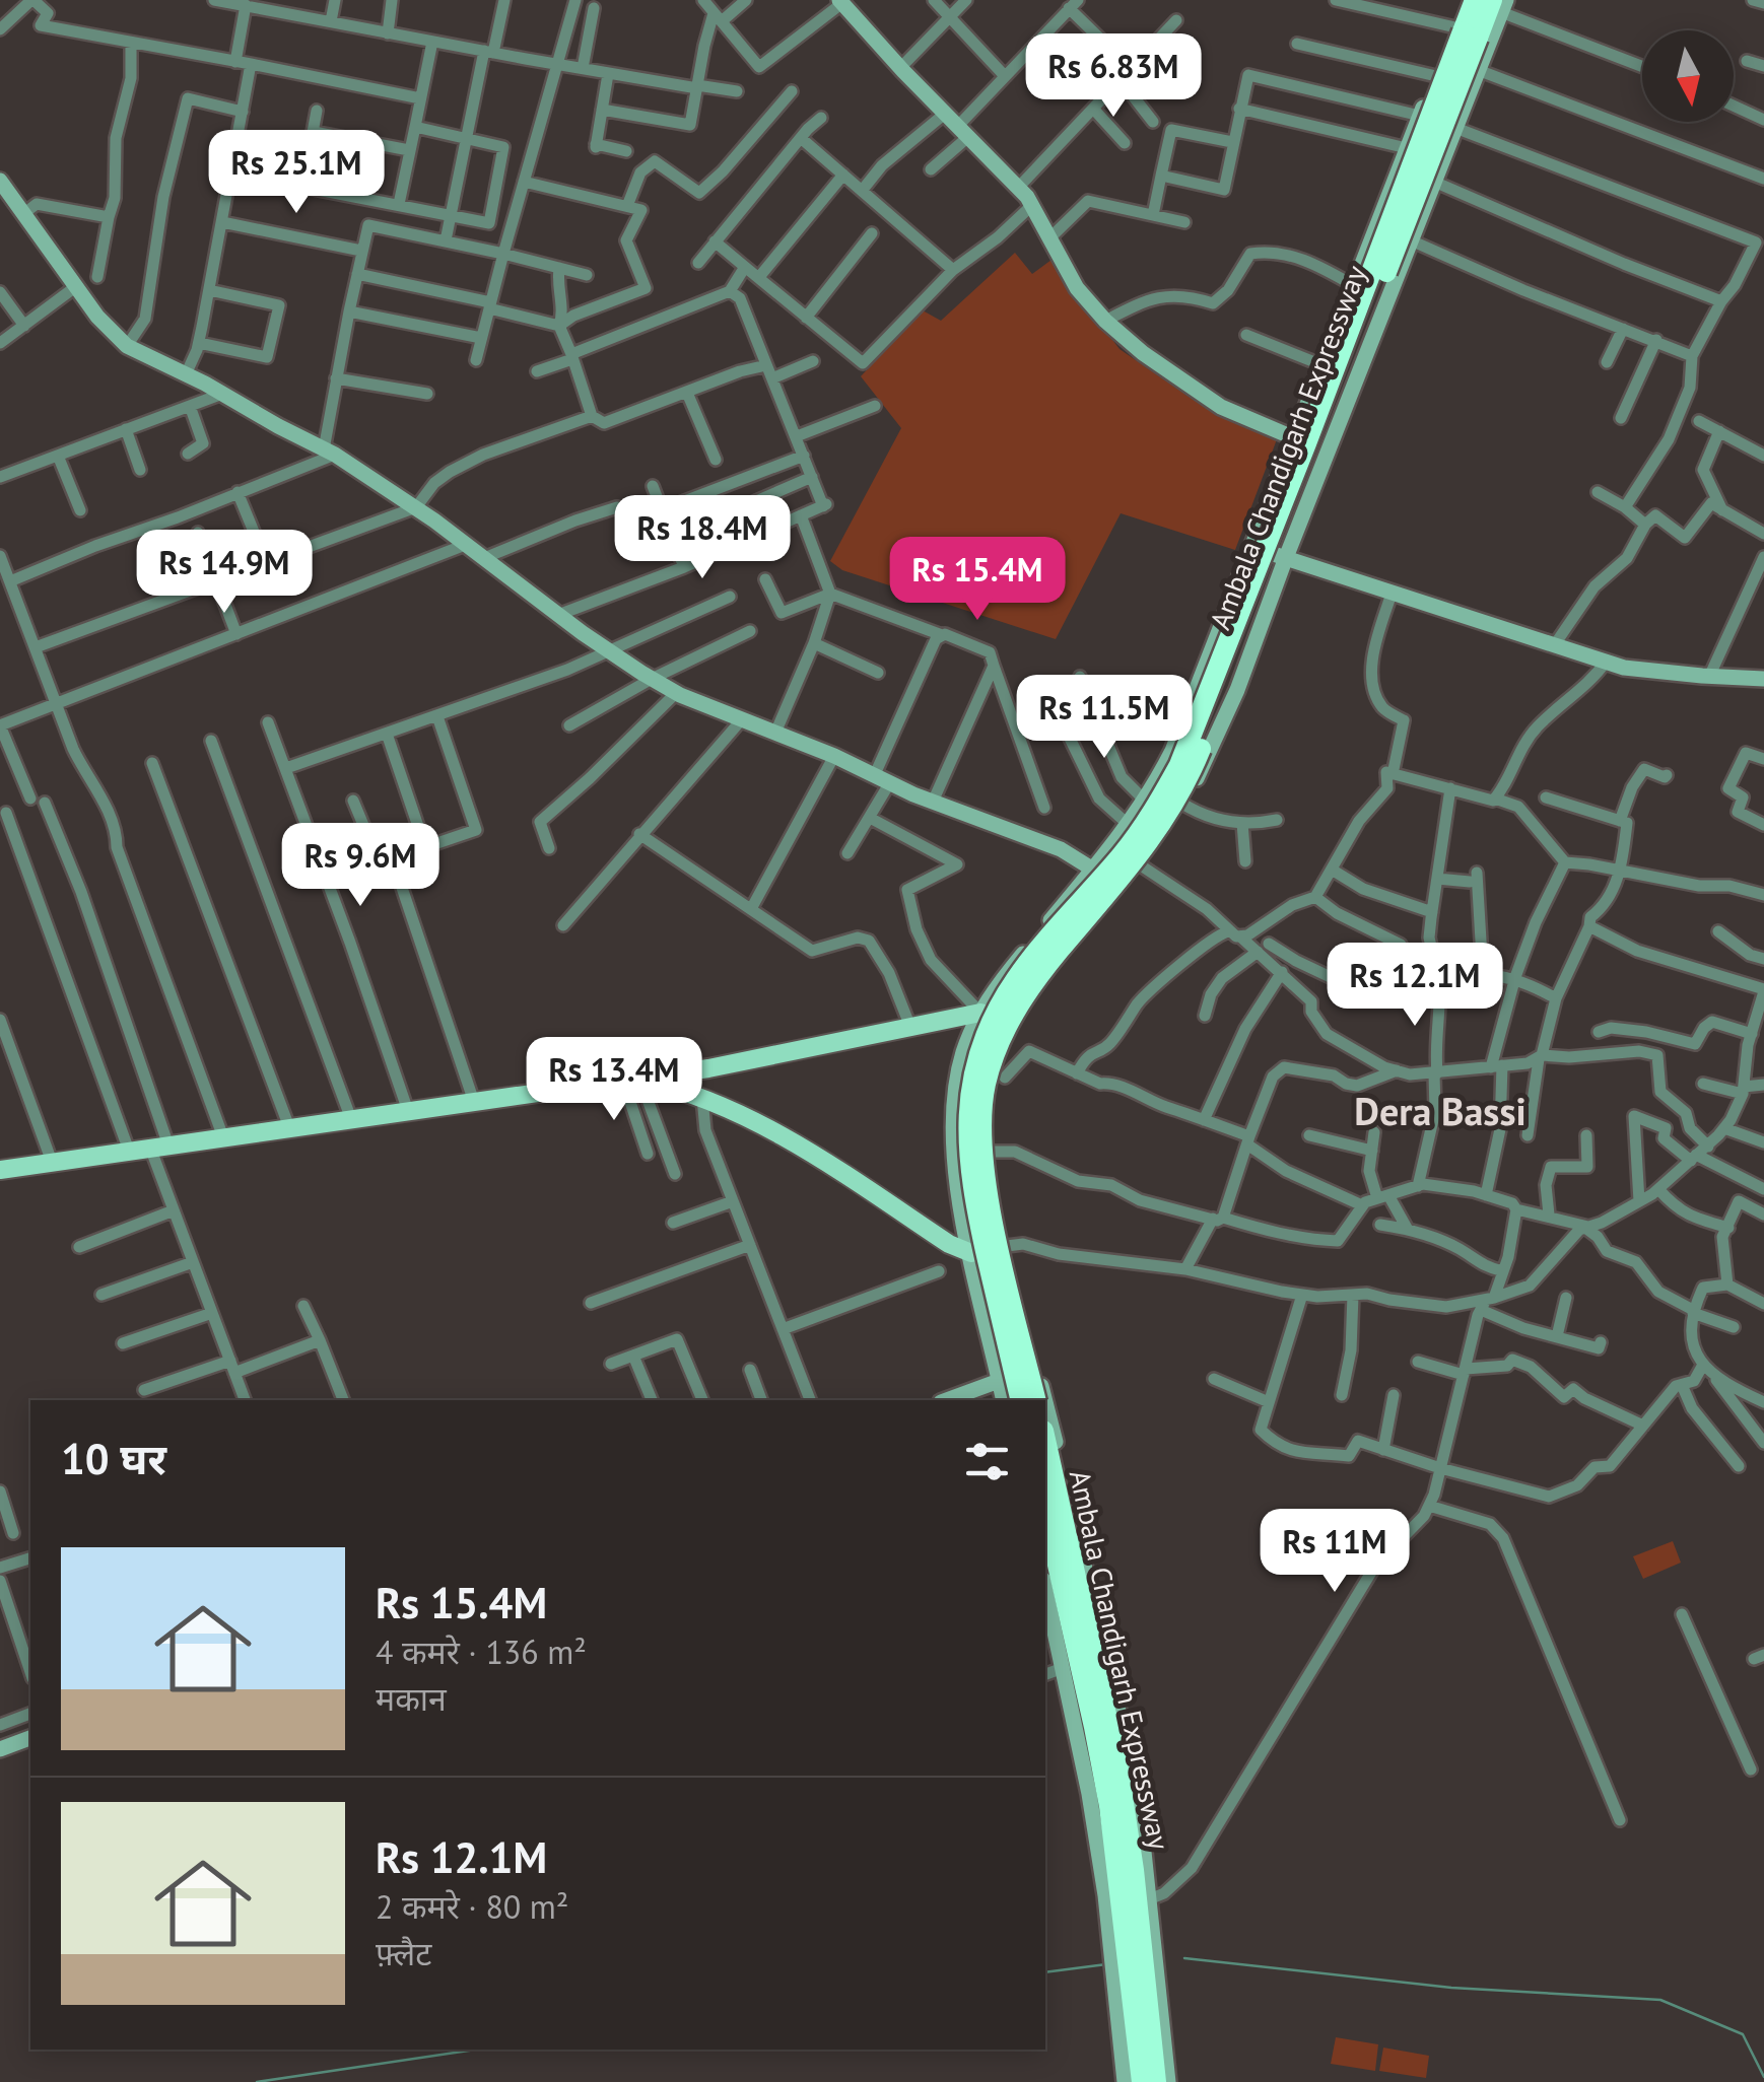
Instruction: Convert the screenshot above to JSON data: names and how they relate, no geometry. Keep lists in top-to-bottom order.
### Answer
{
  "streets": {
    "highway": ["Ambala Chandigarh Expressway"]
  },
  "districts": ["Dera Bassi"],
  "north": "bottom",
  "page": {
    "price": [
      "Rs 6.83M",
      "Rs 25.1M",
      "Rs 18.4M",
      "Rs 14.9M",
      "Rs 15.4M",
      "Rs 11.5M",
      "Rs 9.6M",
      "Rs 12.1M",
      "Rs 13.4M",
      "Rs 11M"
    ],
    "heading": "10 घर",
    "list": [
      {
        "name": "Rs 15.4M",
        "note": "4 कमरे · 136 m² · मकान"
      },
      {
        "name": "Rs 12.1M",
        "note": "2 कमरे · 80 m² · फ़्लैट"
      }
    ]
  }
}
